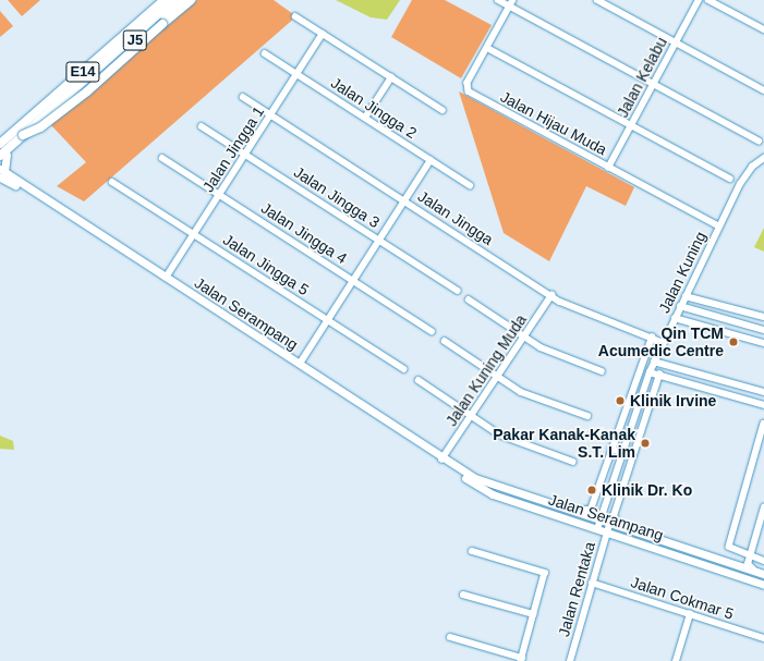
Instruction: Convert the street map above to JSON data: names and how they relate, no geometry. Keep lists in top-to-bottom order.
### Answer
{
  "streets": {
    "highway": ["E14"],
    "main road": ["J5", "Jalan Serampang"],
    "street": [
      "Jalan Kelabu",
      "Jalan Jingga 2",
      "Jalan Hijau Muda",
      "Jalan Jingga 1",
      "Jalan Jingga 3",
      "Jalan Jingga",
      "Jalan Jingga 4",
      "Jalan Jingga 5",
      "Jalan Kuning",
      "Jalan Kuning Muda",
      "Jalan Rentaka",
      "Jalan Cokmar 5"
    ]
  },
  "crossings": [
    ["J5", "E14"],
    ["Jalan Kelabu", "Jalan Hijau Muda"],
    ["Jalan Jingga 2", "Jalan Jingga 1"],
    ["Jalan Hijau Muda", "Jalan Kuning"],
    ["Jalan Jingga 1", "Jalan Jingga 3"],
    ["Jalan Jingga 1", "Jalan Jingga"],
    ["Jalan Jingga 1", "Jalan Jingga 4"],
    ["Jalan Jingga 1", "Jalan Jingga 5"],
    ["Jalan Jingga 1", "Jalan Serampang"],
    ["Jalan Jingga", "Jalan Kuning"],
    ["Jalan Jingga", "Jalan Kuning Muda"],
    ["Jalan Kuning", "Jalan Serampang"],
    ["Jalan Serampang", "Jalan Kuning Muda"],
    ["Jalan Serampang", "Jalan Rentaka"],
    ["Jalan Rentaka", "Jalan Cokmar 5"]
  ],
  "places": [
    "Qin TCM Acumedic Centre",
    "Klinik Irvine",
    "Pakar Kanak-Kanak S.T. Lim",
    "Klinik Dr. Ko"
  ]
}
